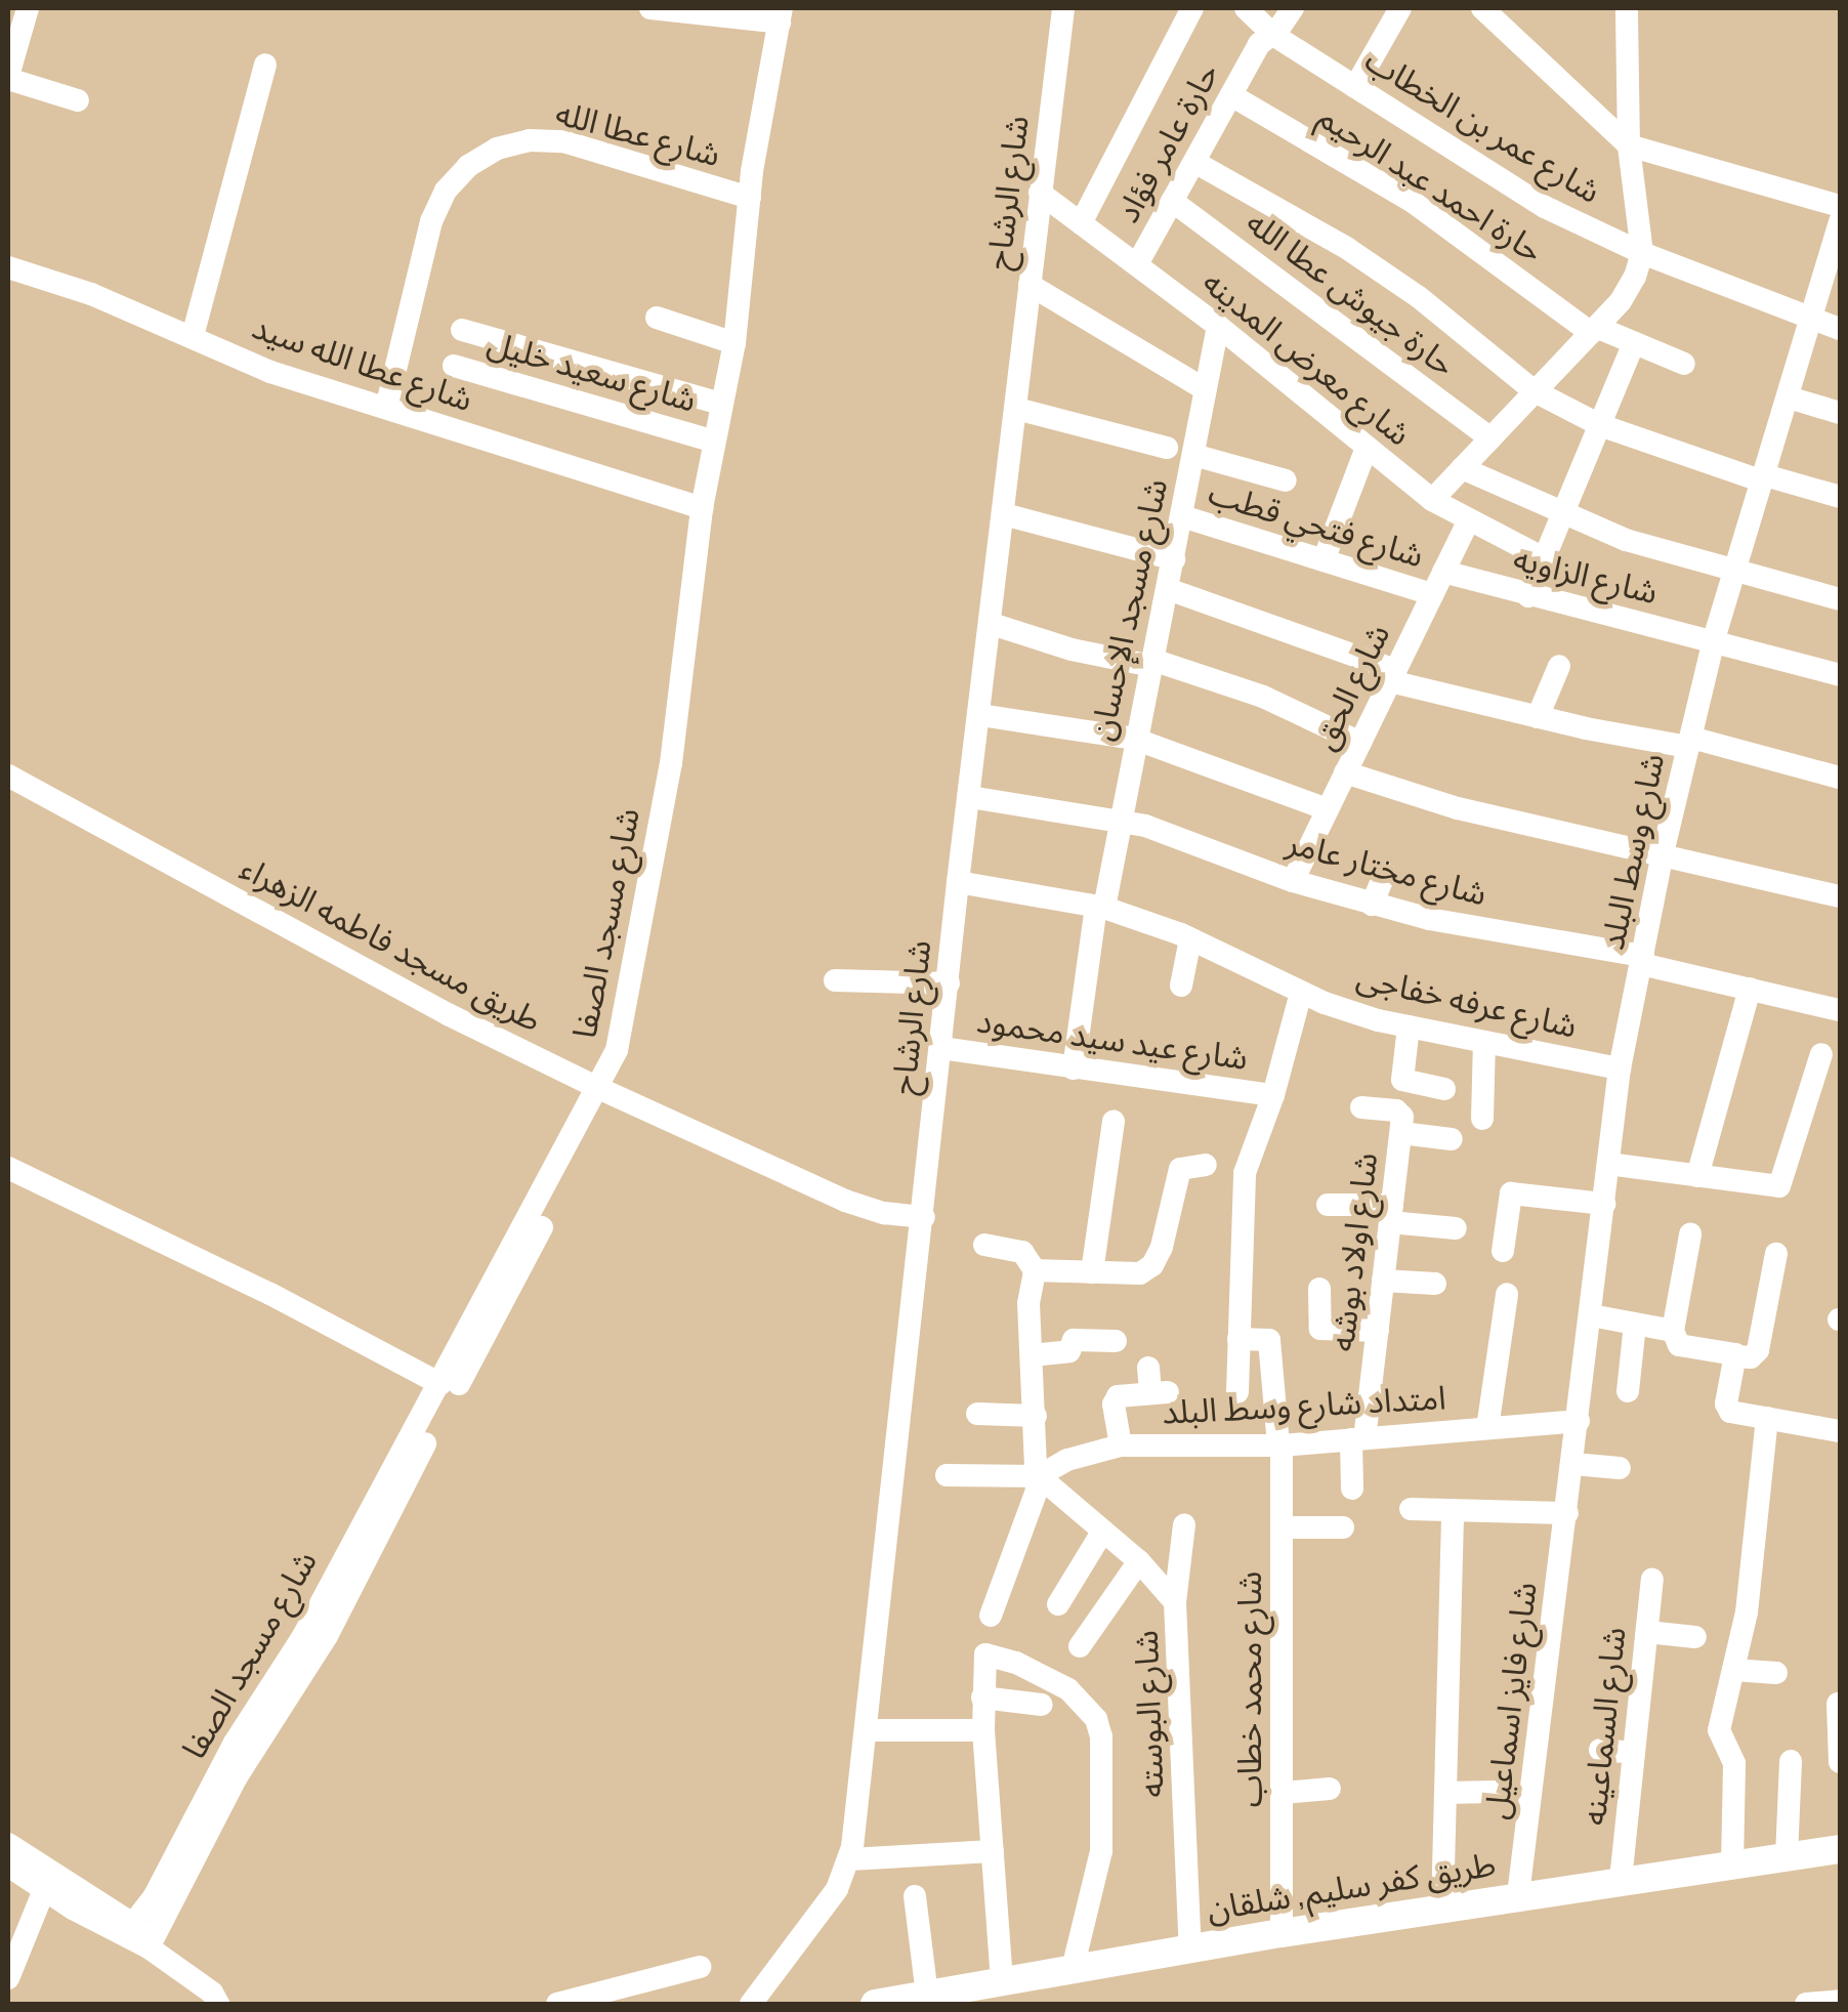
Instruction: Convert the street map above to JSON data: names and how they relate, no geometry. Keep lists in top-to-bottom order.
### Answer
{
  "streets": {
    "street": [
      "شارع عمر بن الخطاب",
      "شارع عطا الله",
      "حارة عامر فؤاد",
      "حارة احمد عبد الرحيم",
      "شارع الرشاح",
      "حارة جيوش عطا الله",
      "شارع معرض المدينه",
      "شارع عطا الله سيد",
      "شارع سعيد خليل",
      "شارع فتحي قطب",
      "شارع الزاويه",
      "شارع مسجد الإحسان",
      "شارع الحق",
      "شارع وسط البلد",
      "شارع مختار عامر",
      "شارع مسجد الصفا",
      "طريق مسجد فاطمه الزهراء",
      "شارع عرفه خفاجى",
      "شارع عيد سيد محمود",
      "شارع اولاد بوشه",
      "امتداد شارع وسط البلد",
      "شارع محمد خطاب",
      "شارع فايز اسماعيل",
      "شارع البوسته",
      "شارع السماعينه",
      "طريق كفر سليم, شلقان"
    ]
  },
  "crossings": [
    ["شارع عمر بن الخطاب", "حارة عامر فؤاد"],
    ["شارع عمر بن الخطاب", "شارع وسط البلد"],
    ["شارع عطا الله", "شارع عطا الله سيد"],
    ["شارع عطا الله", "شارع مسجد الصفا"],
    ["حارة عامر فؤاد", "حارة احمد عبد الرحيم"],
    ["حارة عامر فؤاد", "حارة جيوش عطا الله"],
    ["حارة عامر فؤاد", "شارع معرض المدينه"],
    ["شارع الرشاح", "شارع معرض المدينه"],
    ["شارع الرشاح", "شارع مختار عامر"],
    ["شارع الرشاح", "طريق مسجد فاطمه الزهراء"],
    ["شارع الرشاح", "شارع عرفه خفاجى"],
    ["شارع الرشاح", "شارع عيد سيد محمود"],
    ["شارع معرض المدينه", "شارع مسجد الإحسان"],
    ["شارع معرض المدينه", "شارع الحق"],
    ["شارع عطا الله سيد", "شارع مسجد الصفا"],
    ["شارع سعيد خليل", "شارع مسجد الصفا"],
    ["شارع فتحي قطب", "شارع مسجد الإحسان"],
    ["شارع فتحي قطب", "شارع الحق"],
    ["شارع الزاويه", "شارع الحق"],
    ["شارع الزاويه", "شارع وسط البلد"],
    ["شارع مسجد الإحسان", "شارع مختار عامر"],
    ["شارع مسجد الإحسان", "شارع عرفه خفاجى"],
    ["شارع مسجد الإحسان", "شارع عيد سيد محمود"],
    ["شارع الحق", "شارع مختار عامر"],
    ["شارع وسط البلد", "شارع مختار عامر"],
    ["شارع وسط البلد", "شارع عرفه خفاجى"],
    ["شارع وسط البلد", "امتداد شارع وسط البلد"],
    ["شارع وسط البلد", "شارع فايز اسماعيل"],
    ["شارع مسجد الصفا", "طريق مسجد فاطمه الزهراء"],
    ["شارع اولاد بوشه", "امتداد شارع وسط البلد"],
    ["امتداد شارع وسط البلد", "شارع محمد خطاب"],
    ["امتداد شارع وسط البلد", "شارع البوسته"],
    ["شارع محمد خطاب", "طريق كفر سليم, شلقان"],
    ["شارع فايز اسماعيل", "طريق كفر سليم, شلقان"],
    ["شارع البوسته", "طريق كفر سليم, شلقان"],
    ["شارع السماعينه", "طريق كفر سليم, شلقان"]
  ]
}
